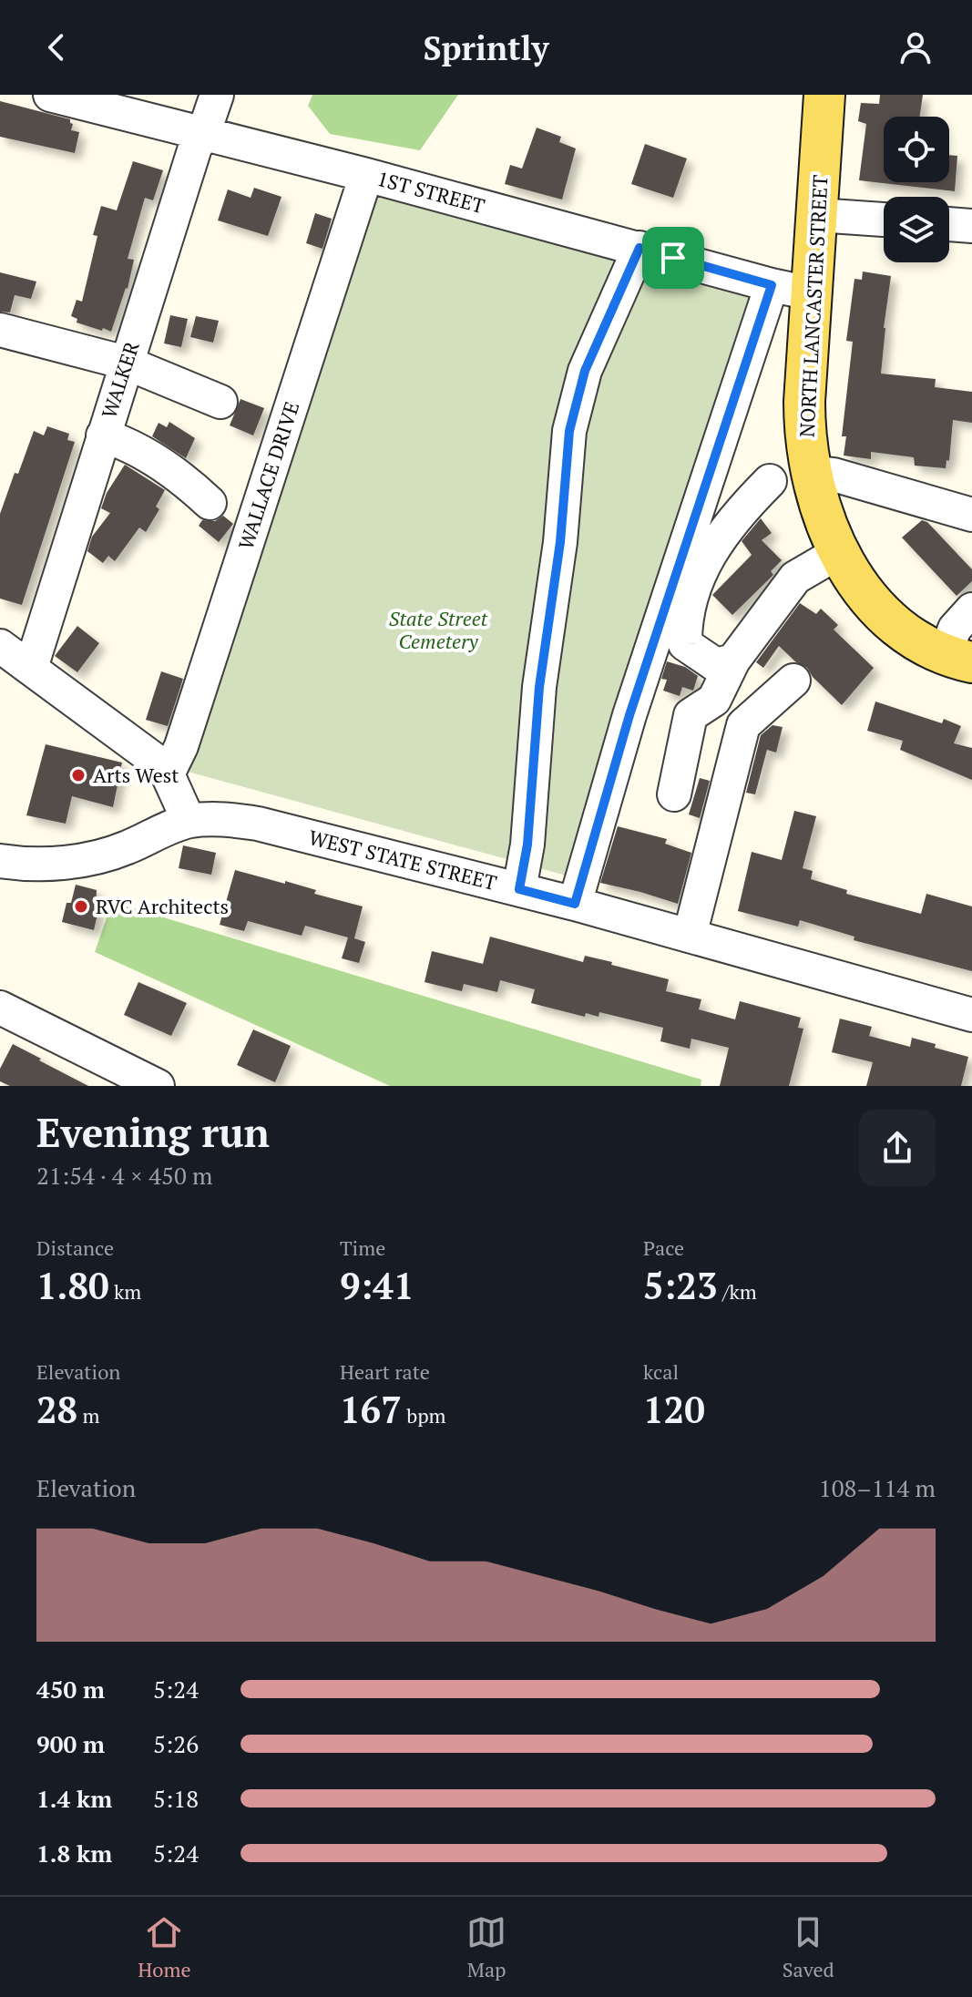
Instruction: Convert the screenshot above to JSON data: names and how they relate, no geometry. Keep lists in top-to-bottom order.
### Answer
{
  "streets": {
    "main road": ["NORTH LANCASTER STREET"],
    "street": [
      "1ST STREET",
      "WALKER",
      "WALLACE DRIVE",
      "WEST STATE STREET"
    ]
  },
  "crossings": [
    ["1ST STREET", "NORTH LANCASTER STREET"],
    ["1ST STREET", "WALKER"],
    ["1ST STREET", "WALLACE DRIVE"]
  ],
  "parks": ["State Street Cemetery"],
  "places": ["Arts West", "RVC Architects"],
  "page": {
    "header": "Sprintly",
    "heading": ["Evening run", "21:54 · 4 × 450 m"],
    "stats": [
      ["Distance", "1.80 km"],
      ["Time", "9:41"],
      ["Pace", "5:23 /km"],
      ["Elevation", "28 m"],
      ["Heart rate", "167 bpm"],
      ["kcal", "120"]
    ],
    "chart": ["Elevation", "108–114 m"],
    "list": [
      {
        "name": "450 m",
        "note": "5:24"
      },
      {
        "name": "900 m",
        "note": "5:26"
      },
      {
        "name": "1.4 km",
        "note": "5:18"
      },
      {
        "name": "1.8 km",
        "note": "5:24"
      }
    ],
    "tabs": ["Home", "Map", "Saved"]
  }
}
